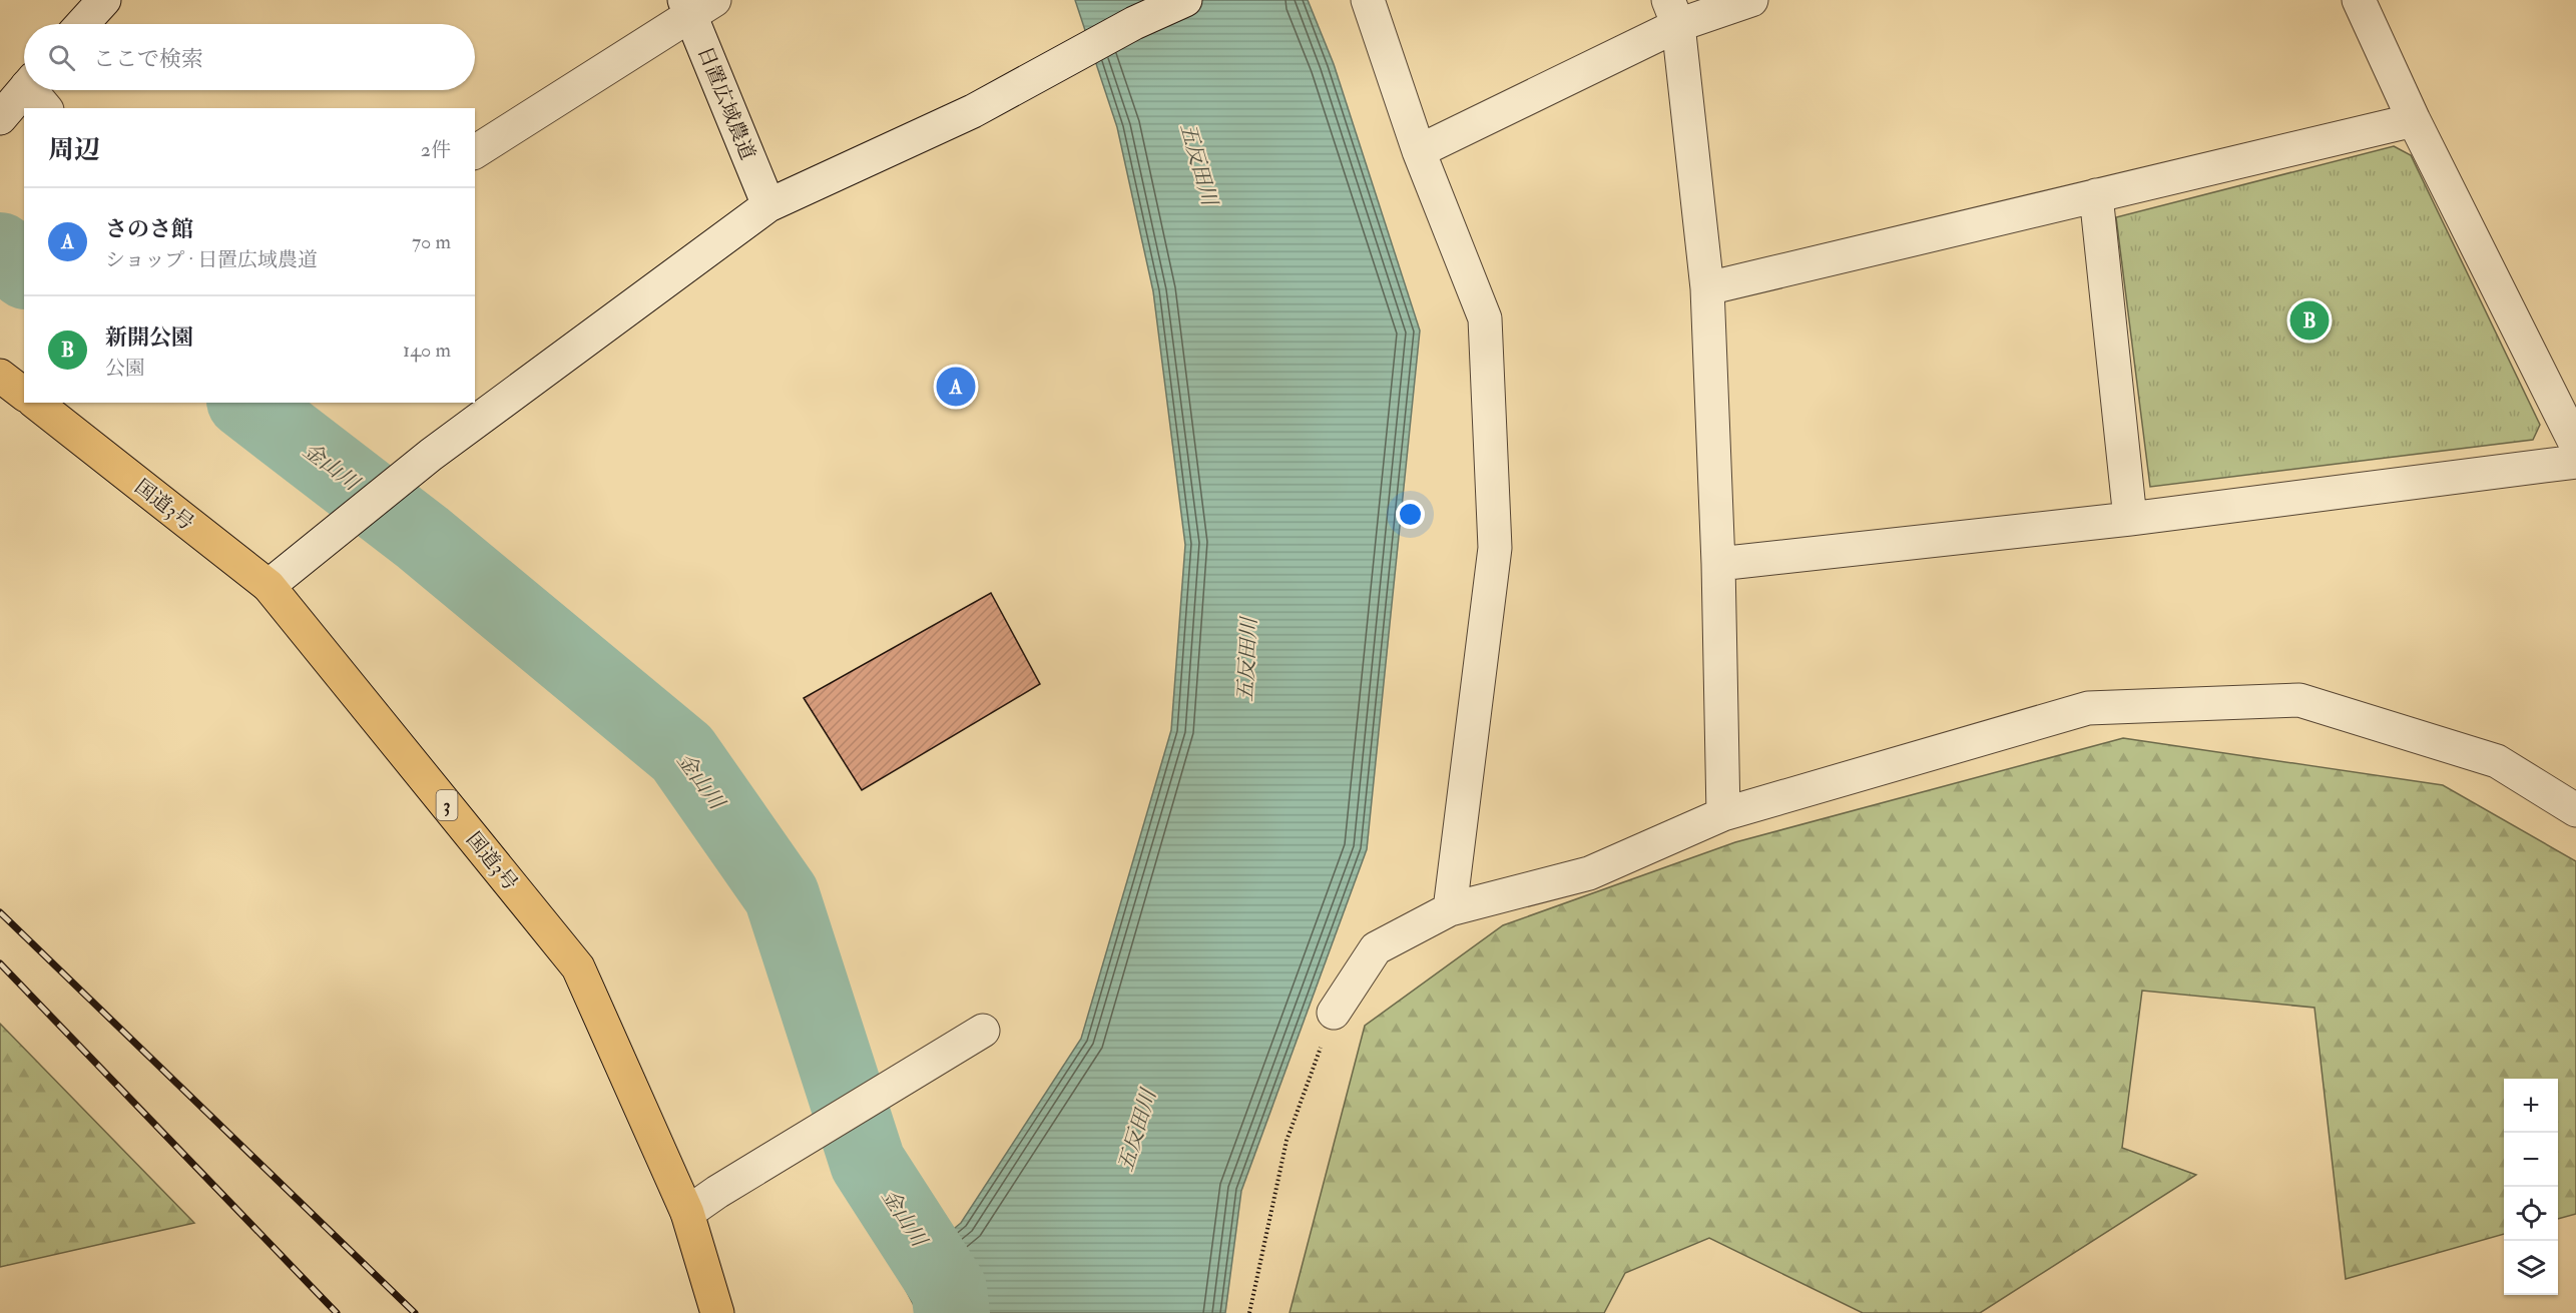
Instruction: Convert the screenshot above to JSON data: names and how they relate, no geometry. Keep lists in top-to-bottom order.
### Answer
{
  "streets": {
    "highway": ["国道3号", "3"],
    "street": ["日置広域農道"]
  },
  "water": ["五反田川", "金山川"],
  "page": {
    "search": "ここで検索",
    "heading": ["周辺", "2件"],
    "list": [
      {
        "mark": "A",
        "name": "さのさ館",
        "note": "ショップ · 日置広域農道",
        "value": "70 m"
      },
      {
        "mark": "B",
        "name": "新開公園",
        "note": "公園",
        "value": "140 m"
      }
    ],
    "pins": ["B", "A"],
    "map_buttons": ["+", "−"]
  }
}
